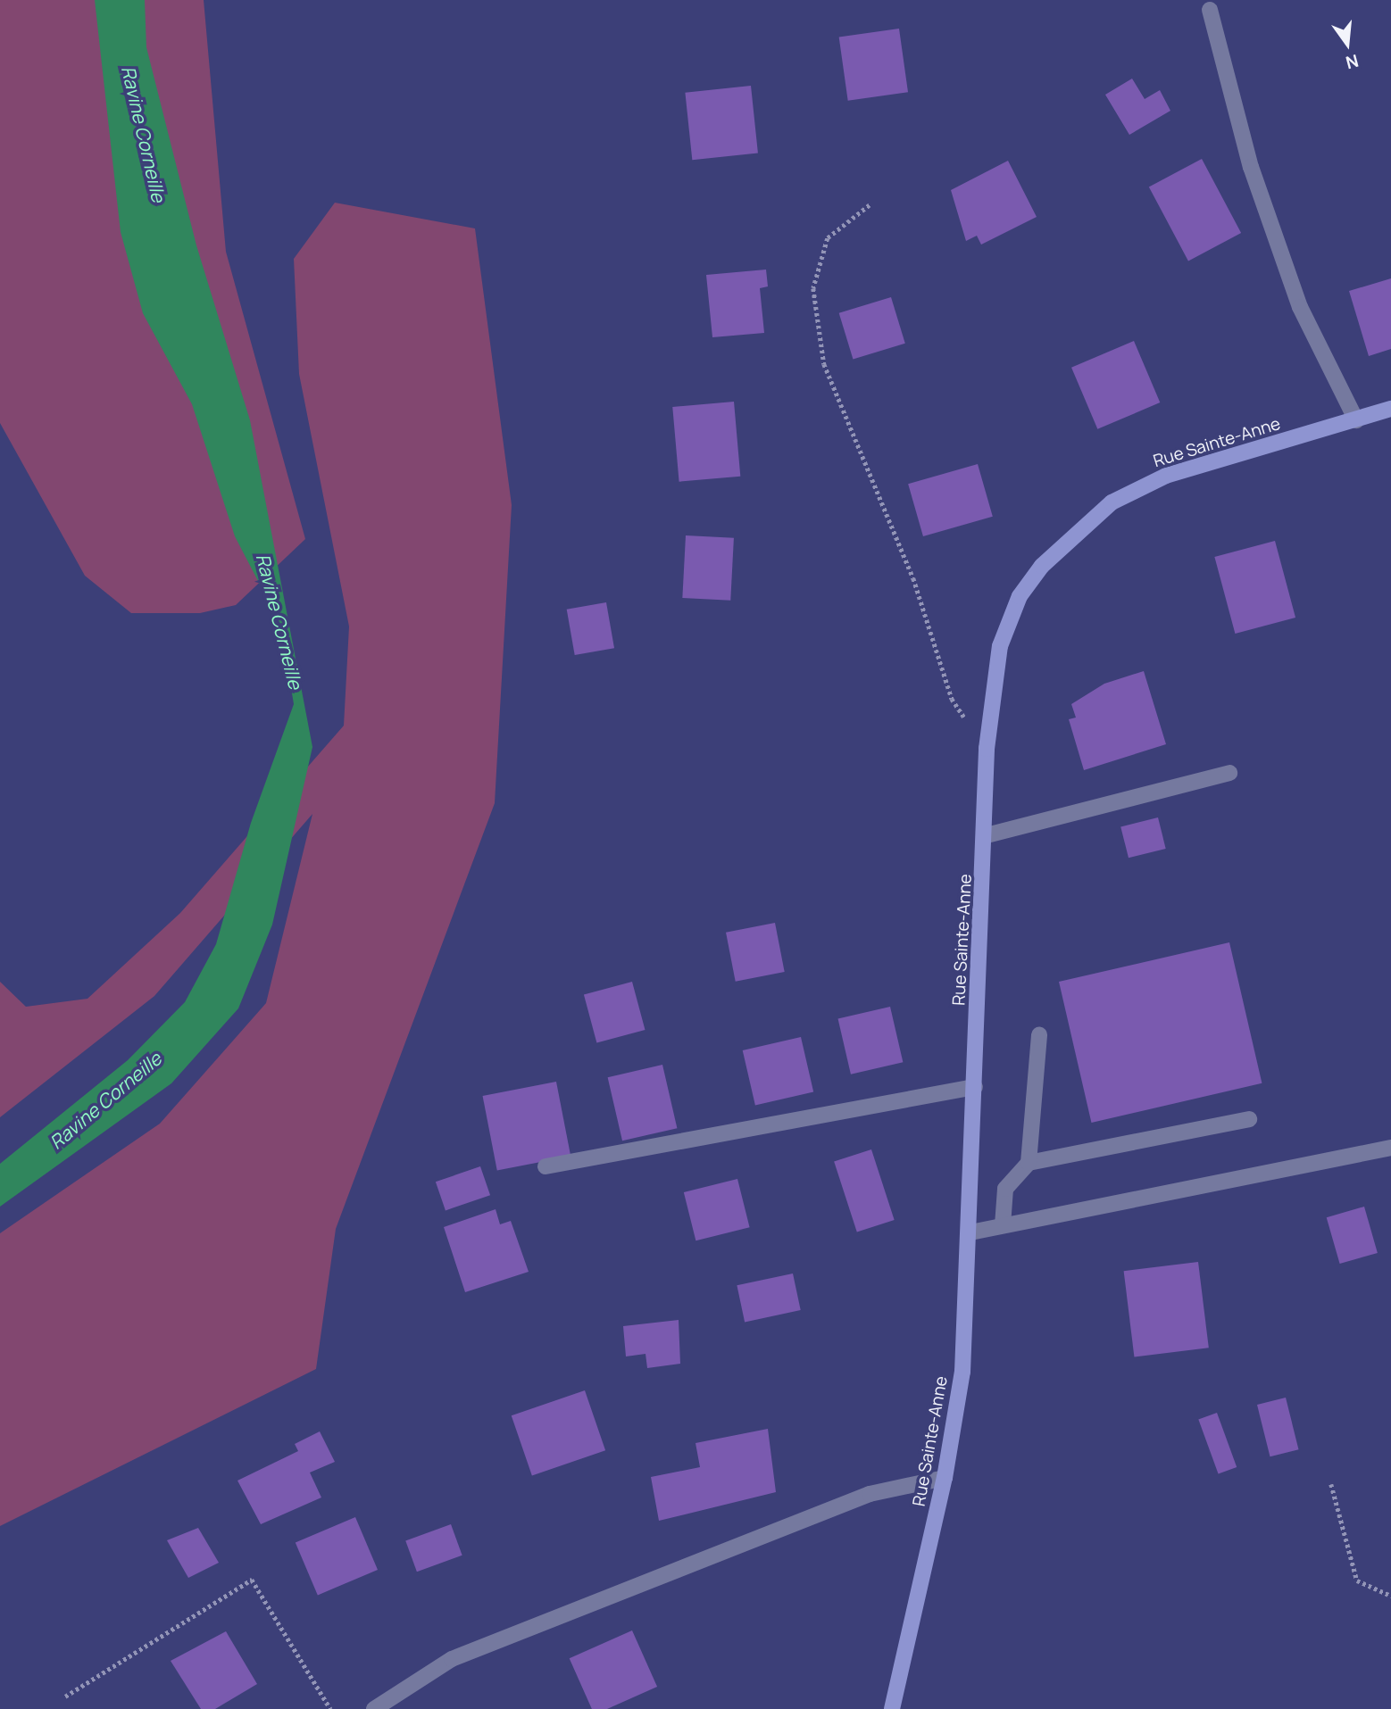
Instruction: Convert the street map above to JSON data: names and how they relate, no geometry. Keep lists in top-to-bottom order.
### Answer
{
  "streets": {
    "main road": ["Rue Sainte-Anne"]
  },
  "water": ["Ravine Corneille"],
  "north": "bottom"
}
